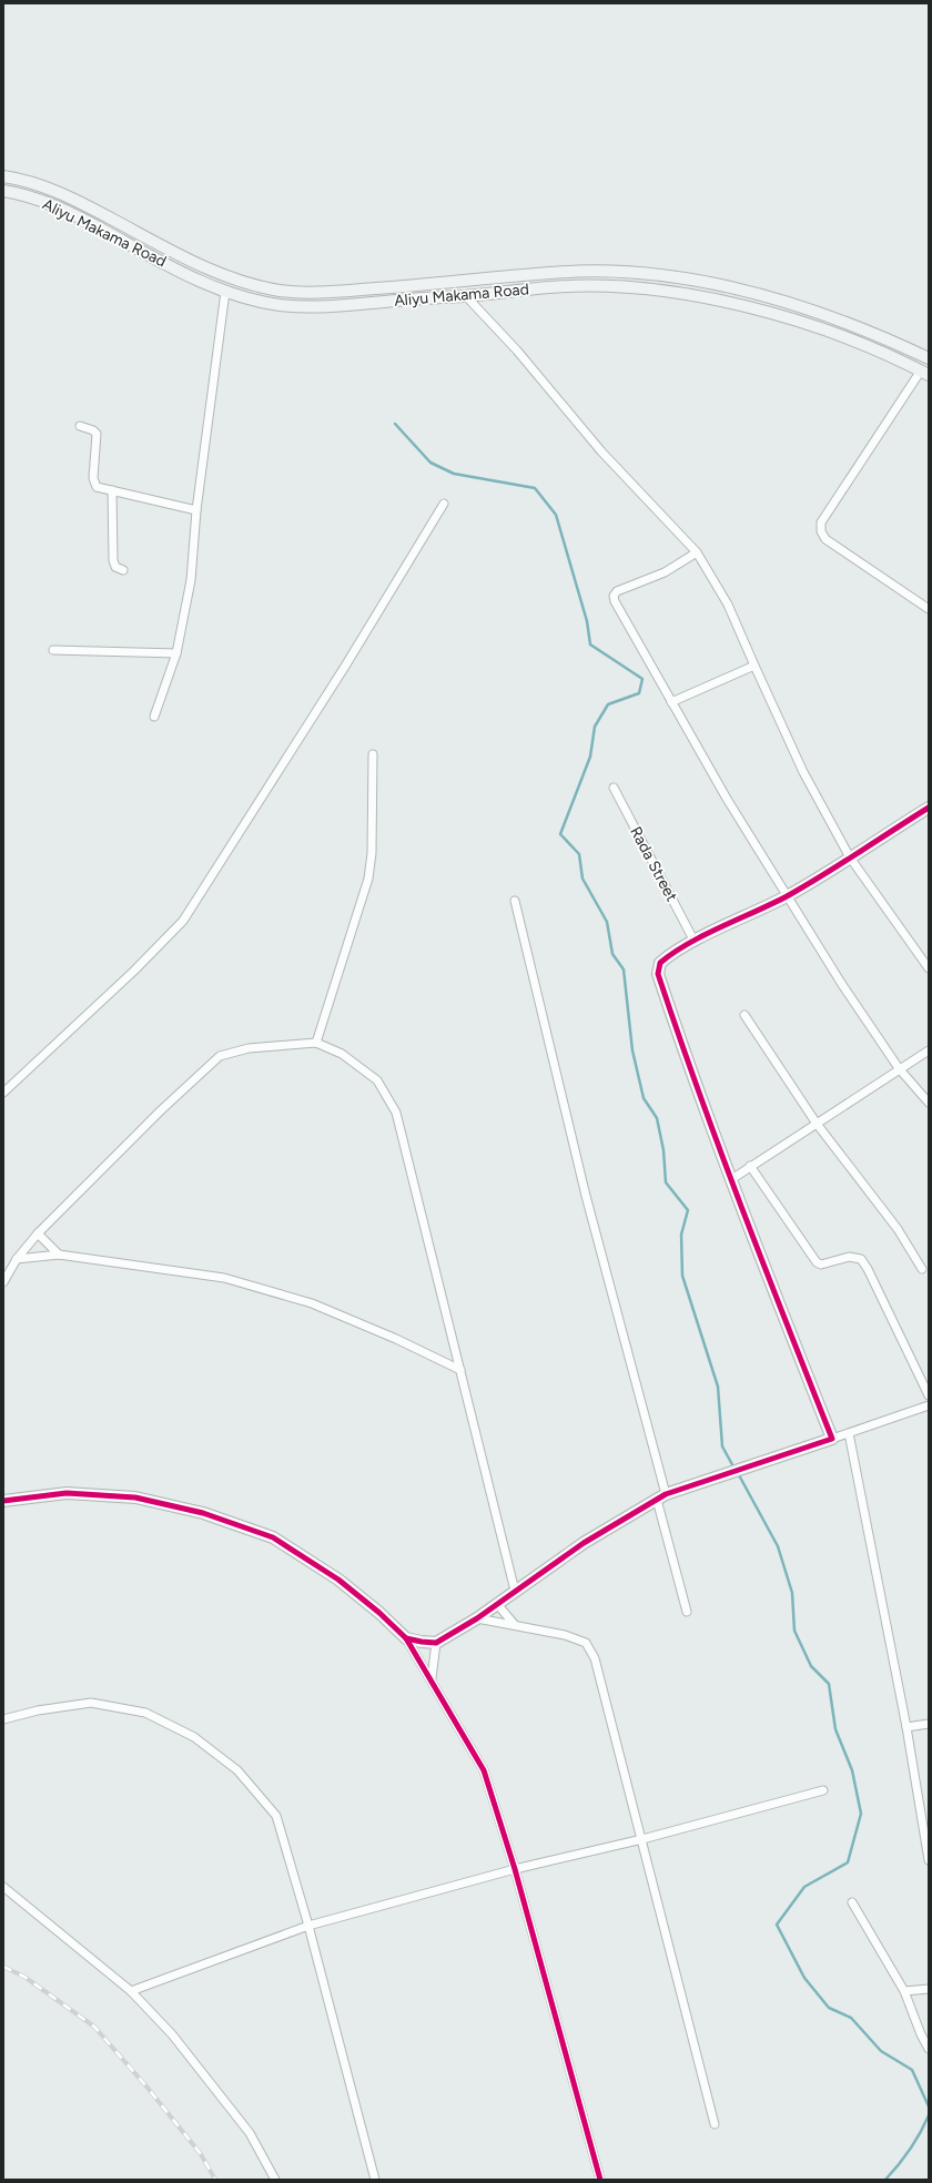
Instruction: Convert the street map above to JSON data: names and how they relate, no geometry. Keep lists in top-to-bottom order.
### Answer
{
  "streets": {
    "street": ["Aliyu Makama Road", "Rada Street"]
  }
}
